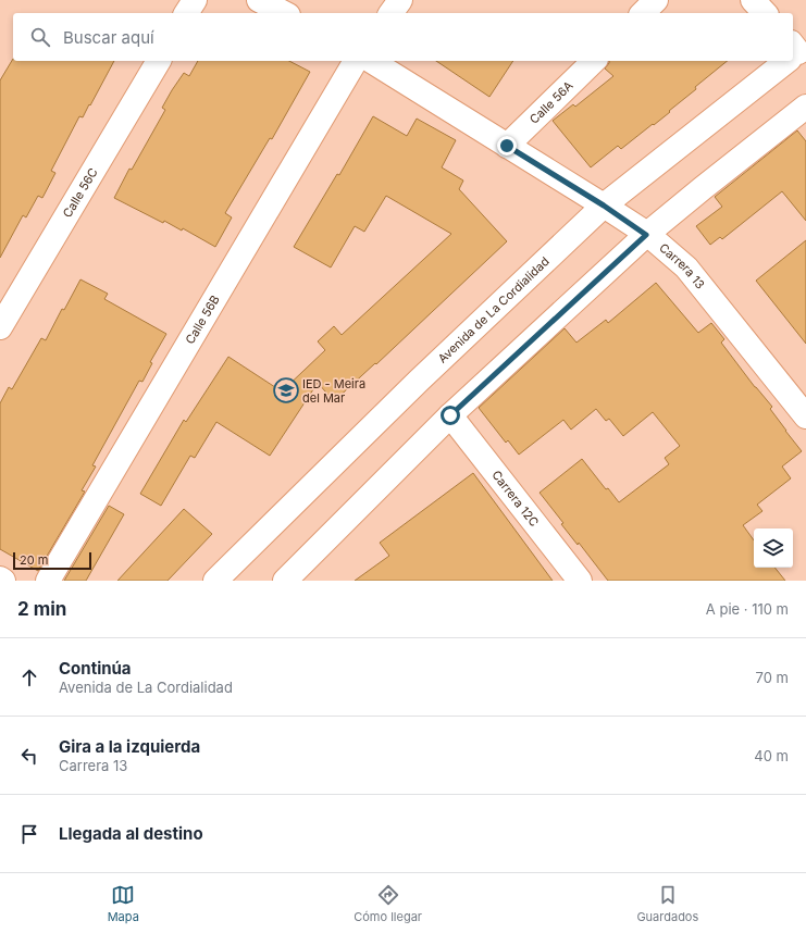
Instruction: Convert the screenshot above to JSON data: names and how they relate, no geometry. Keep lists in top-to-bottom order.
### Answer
{
  "streets": {
    "street": [
      "Calle 56A",
      "Calle 56C",
      "Carrera 13",
      "Avenida de La Cordialidad",
      "Calle 56B",
      "Carrera 12C"
    ]
  },
  "crossings": [
    ["Calle 56A", "Carrera 13"],
    ["Carrera 13", "Avenida de La Cordialidad"]
  ],
  "places": {
    "school or university": ["IED - Meira del Mar"]
  },
  "scale_bar": "20 m",
  "page": {
    "search": "Buscar aquí",
    "scale": "20 m",
    "heading": ["2 min", "A pie · 110 m"],
    "list": [
      ["Continúa", "Avenida de La Cordialidad", "70 m"],
      ["Gira a la izquierda", "Carrera 13", "40 m"],
      "Llegada al destino"
    ],
    "nav": ["Mapa", "Cómo llegar", "Guardados"]
  }
}
